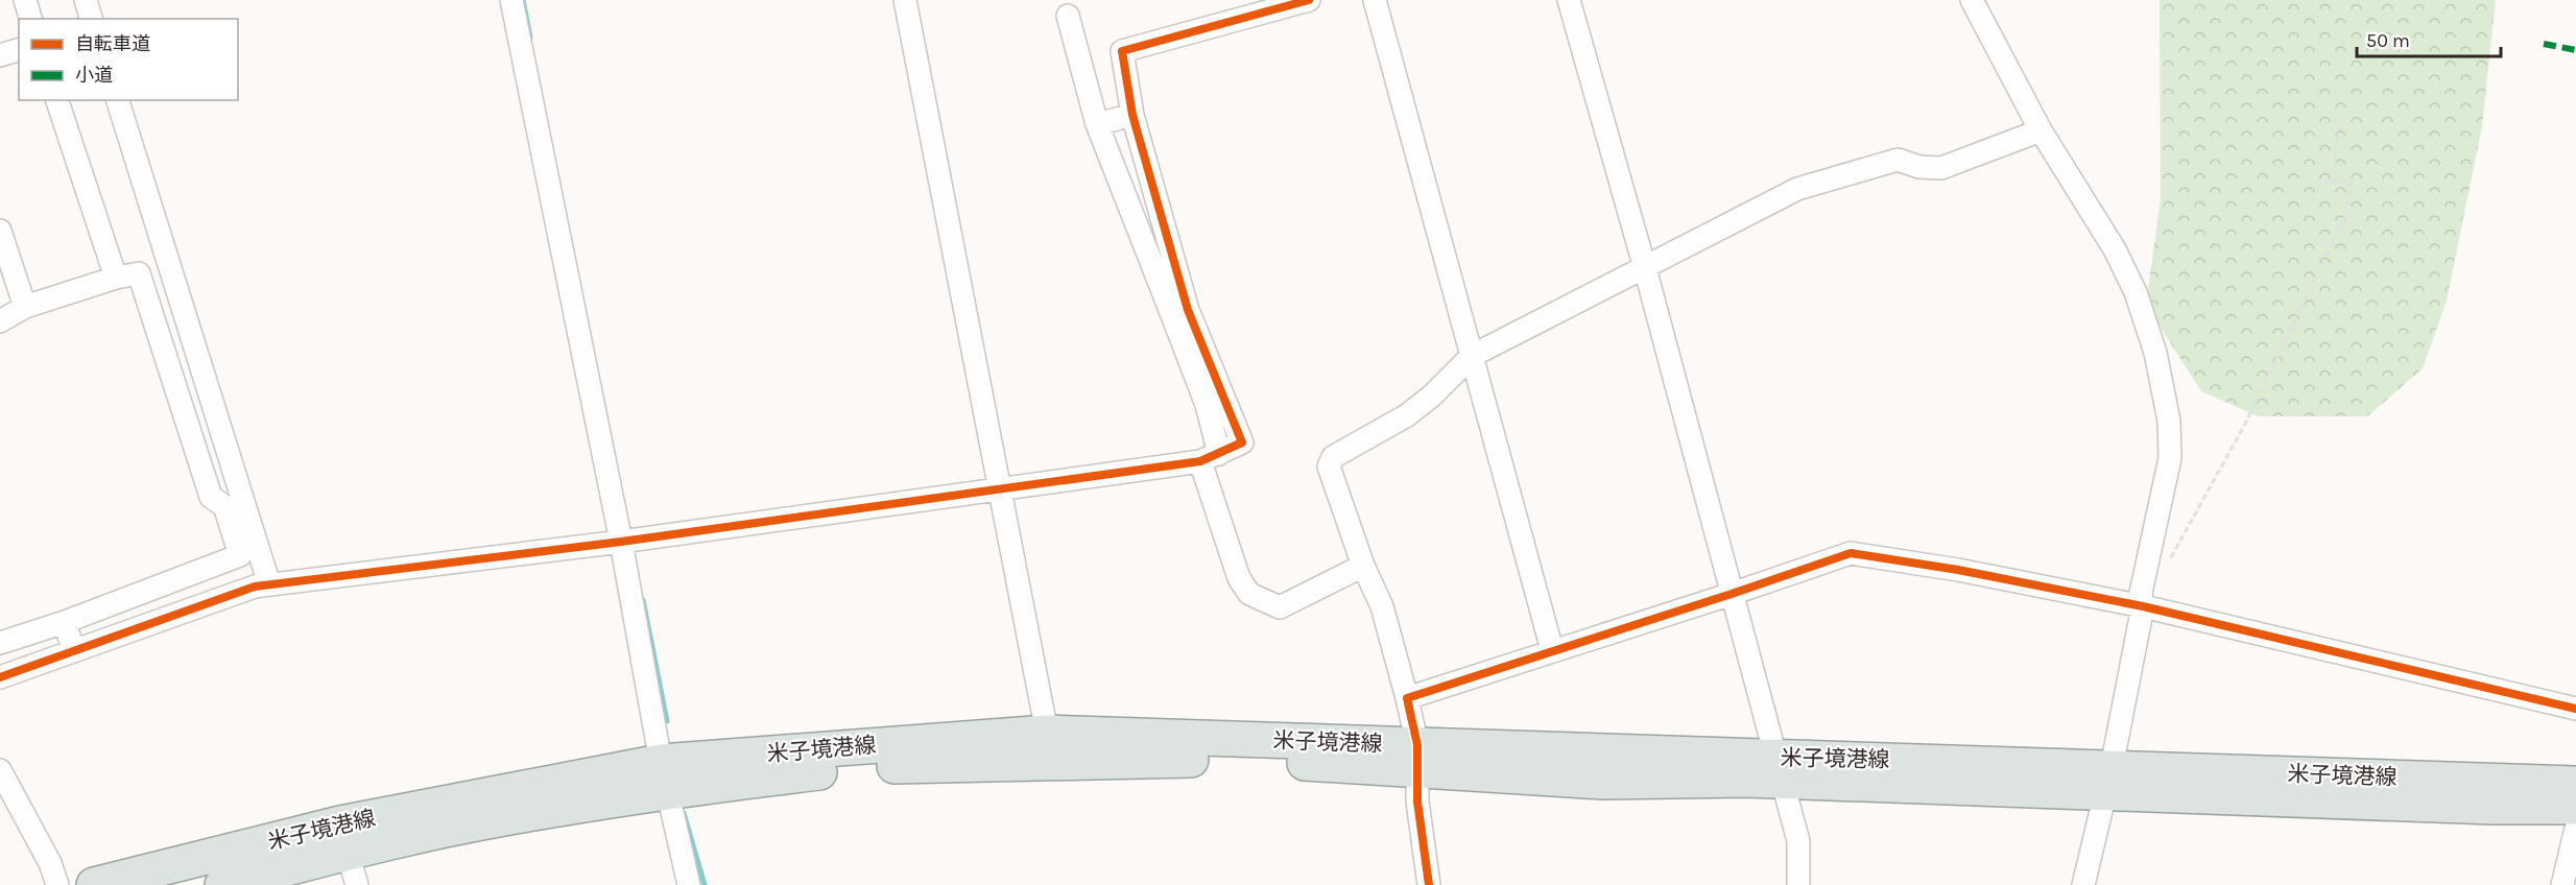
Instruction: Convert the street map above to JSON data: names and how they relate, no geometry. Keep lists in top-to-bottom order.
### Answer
{
  "streets": {
    "main road": ["米子境港線"]
  },
  "legend": ["自転車道", "小道"],
  "scale_bar": "50 m"
}
